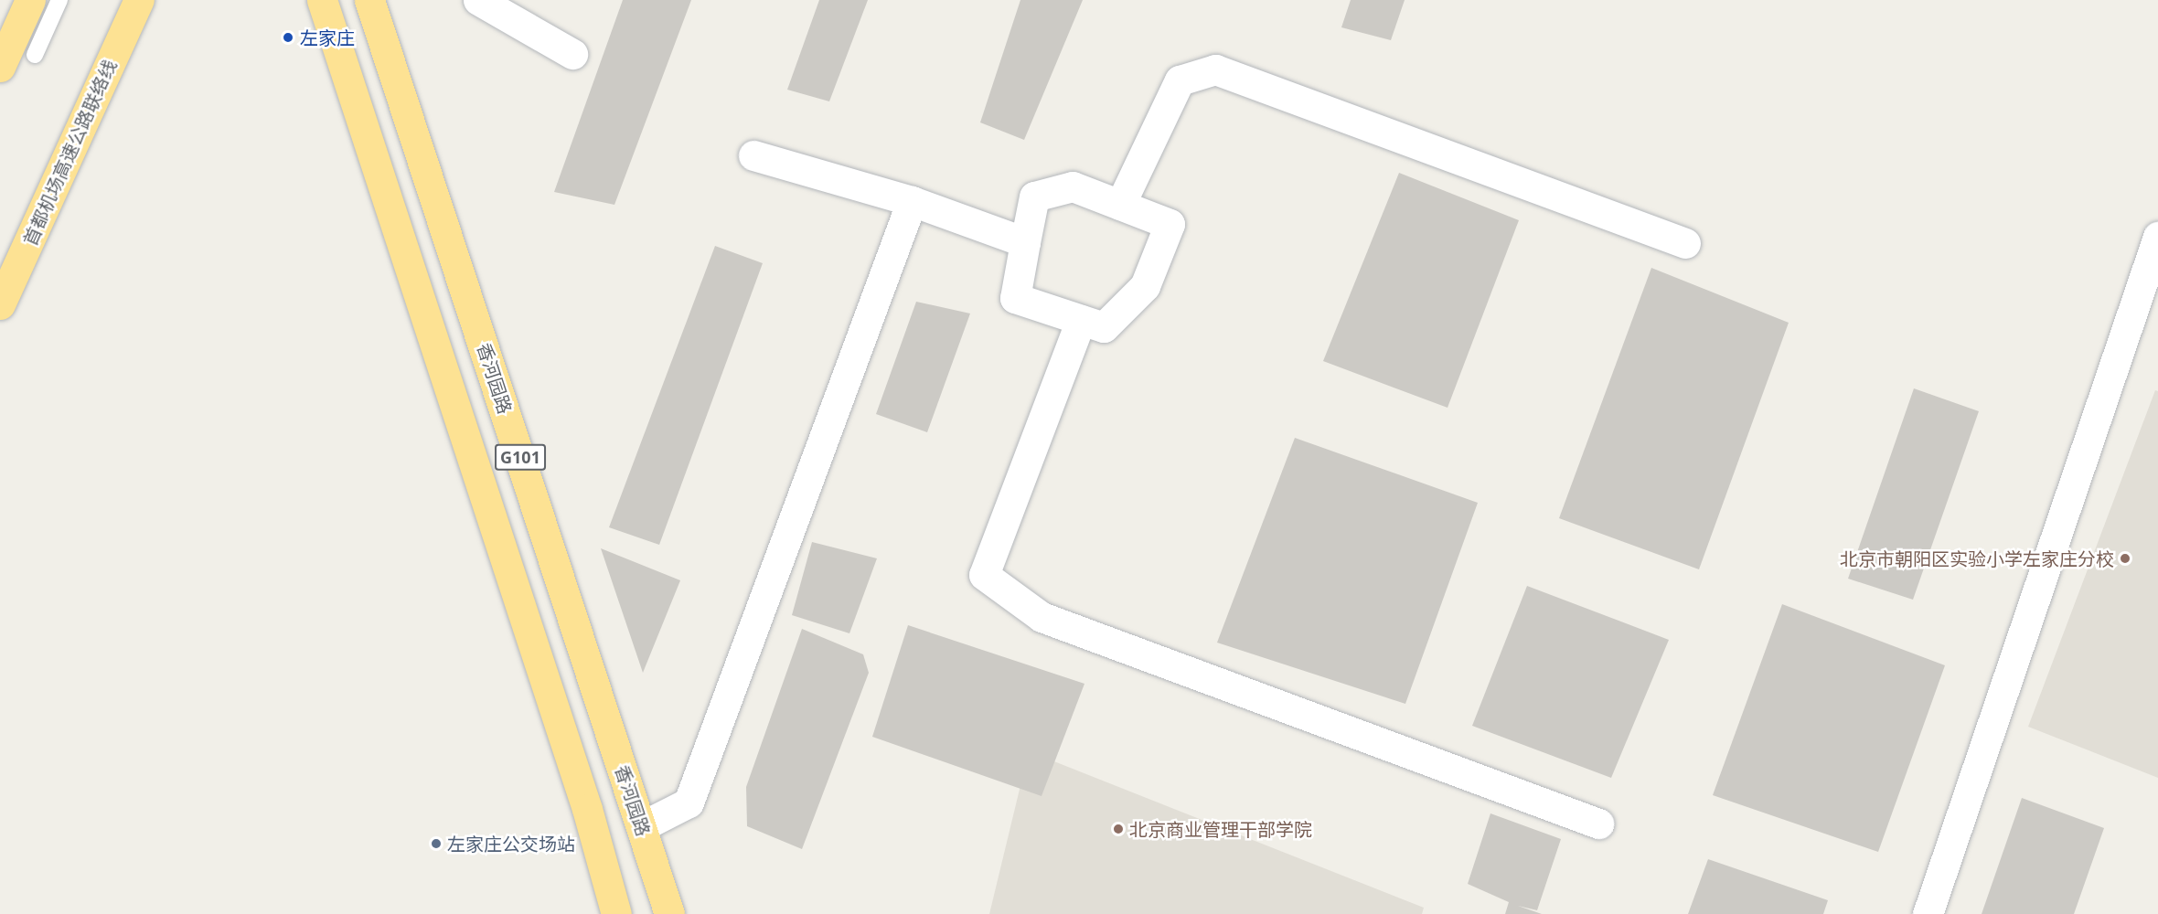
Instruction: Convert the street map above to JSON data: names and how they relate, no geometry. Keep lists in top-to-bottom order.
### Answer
{
  "streets": {
    "highway": ["首都机场高速公路联络线", "香河园路", "G101"]
  },
  "places": [
    "左家庄",
    "北京市朝阳区实验小学左家庄分校",
    "北京商业管理干部学院",
    "左家庄公交场站"
  ]
}
